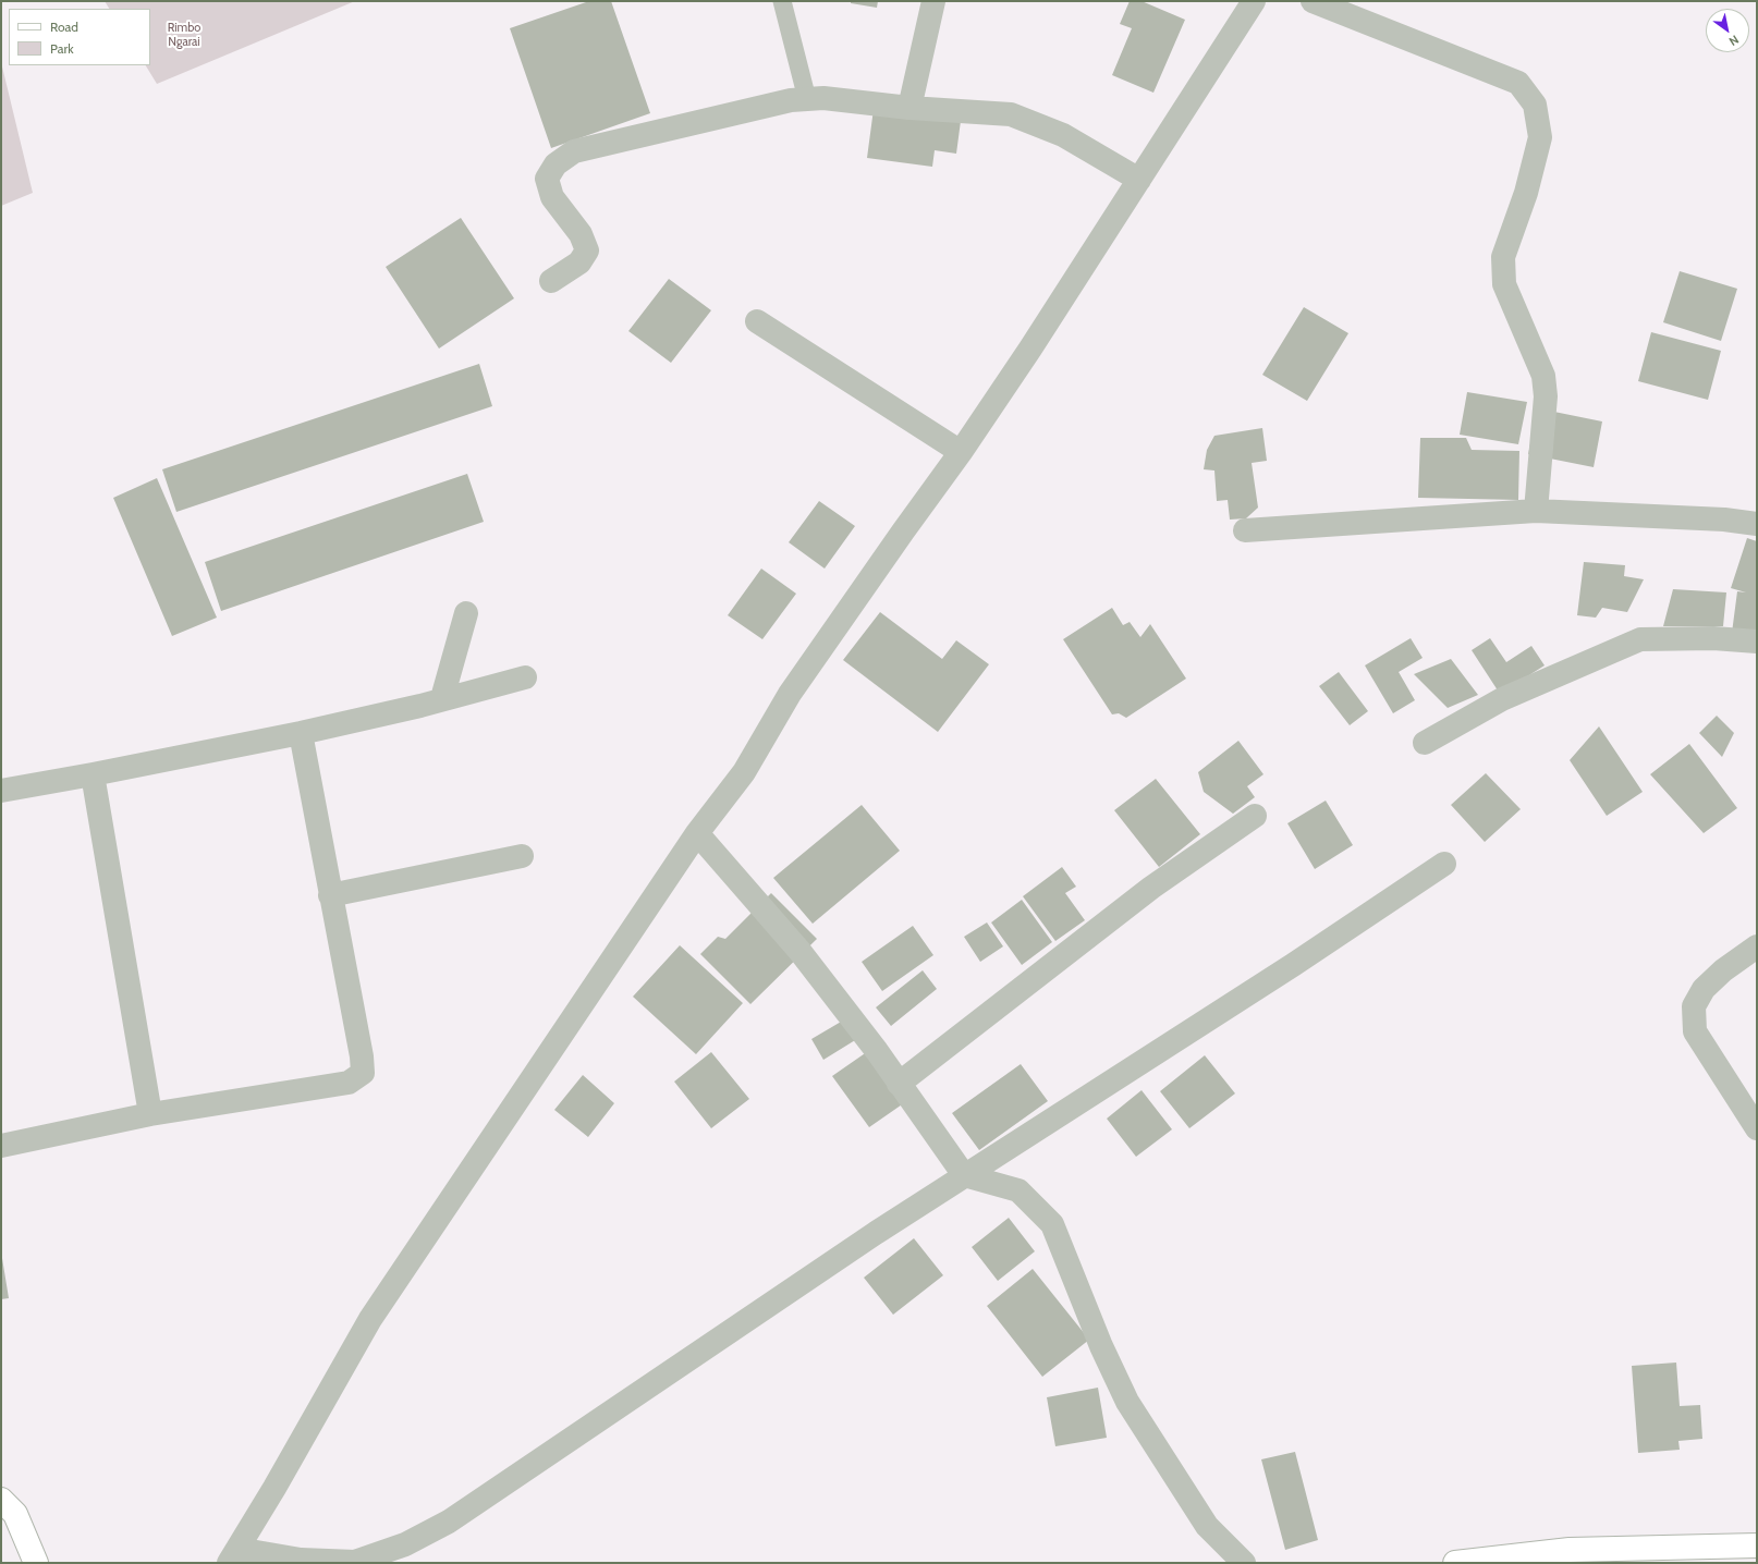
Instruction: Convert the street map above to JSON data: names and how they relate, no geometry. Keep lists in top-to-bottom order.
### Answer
{
  "parks": ["Rimbo Ngarai"],
  "legend": ["Road", "Park"],
  "north": "bottom right"
}
